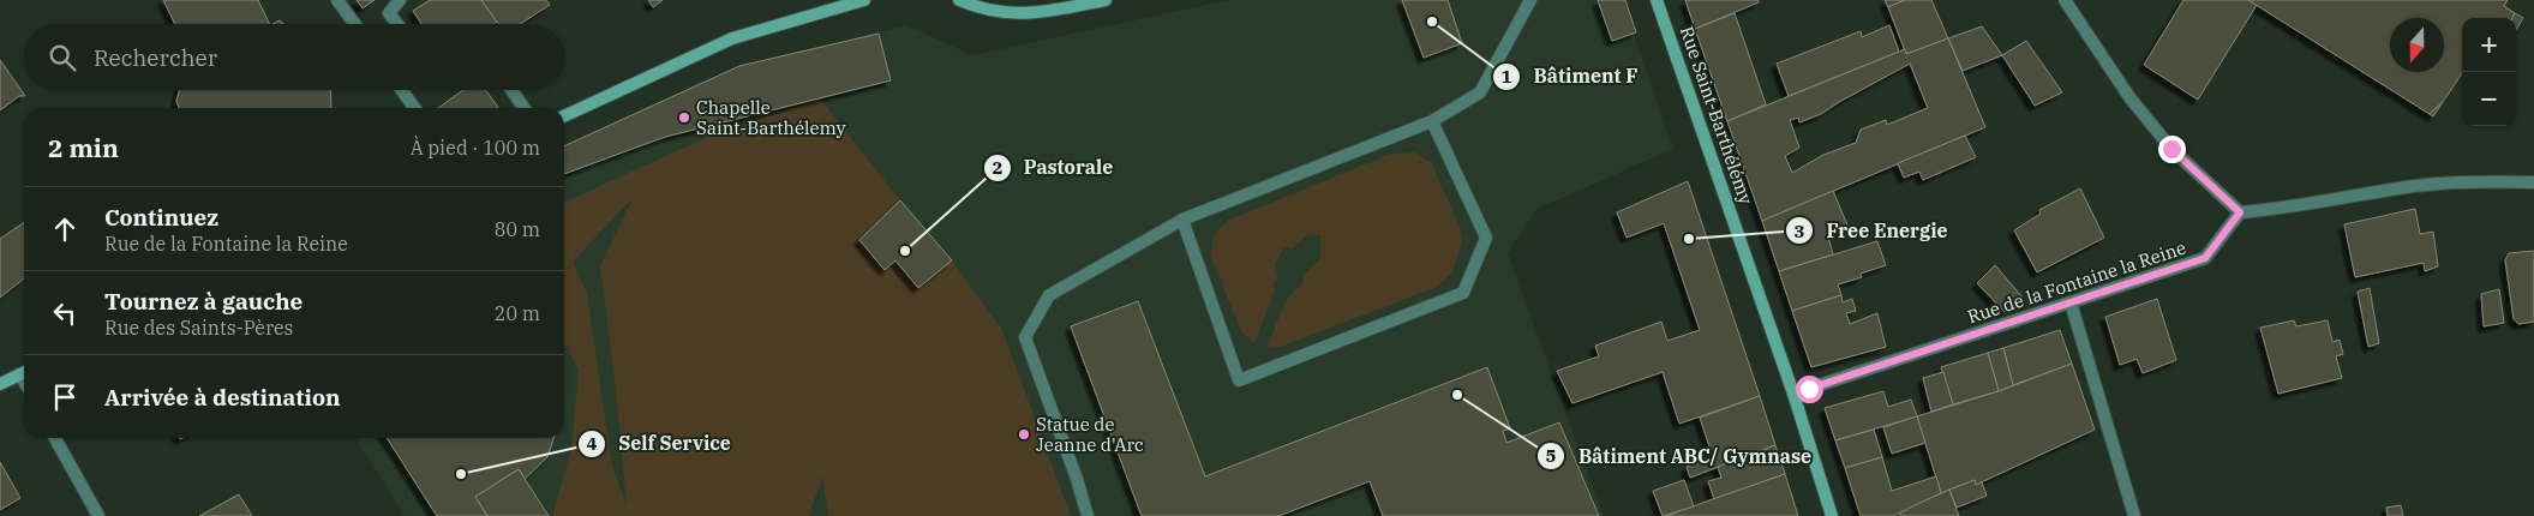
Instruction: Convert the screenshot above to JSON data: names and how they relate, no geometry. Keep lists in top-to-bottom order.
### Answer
{
  "streets": {
    "main road": ["Rue Saint-Barthélémy"],
    "street": ["Rue de la Fontaine la Reine"]
  },
  "crossings": [
    ["Rue Saint-Barthélémy", "Rue de la Fontaine la Reine"]
  ],
  "places": [
    "Bâtiment F",
    "Chapelle Saint-Barthélemy",
    "Free Energie",
    "Pastorale",
    "Bâtiment ABC/ Gymnase",
    "Statue de Jeanne d'Arc",
    "Self Service"
  ],
  "north": "bottom",
  "page": {
    "map_buttons": ["+", "−"],
    "search": "Rechercher",
    "heading": ["2 min", "À pied · 100 m"],
    "list": [
      ["Continuez", "Rue de la Fontaine la Reine", "80 m"],
      ["Tournez à gauche", "Rue des Saints-Pères", "20 m"],
      "Arrivée à destination"
    ]
  }
}
